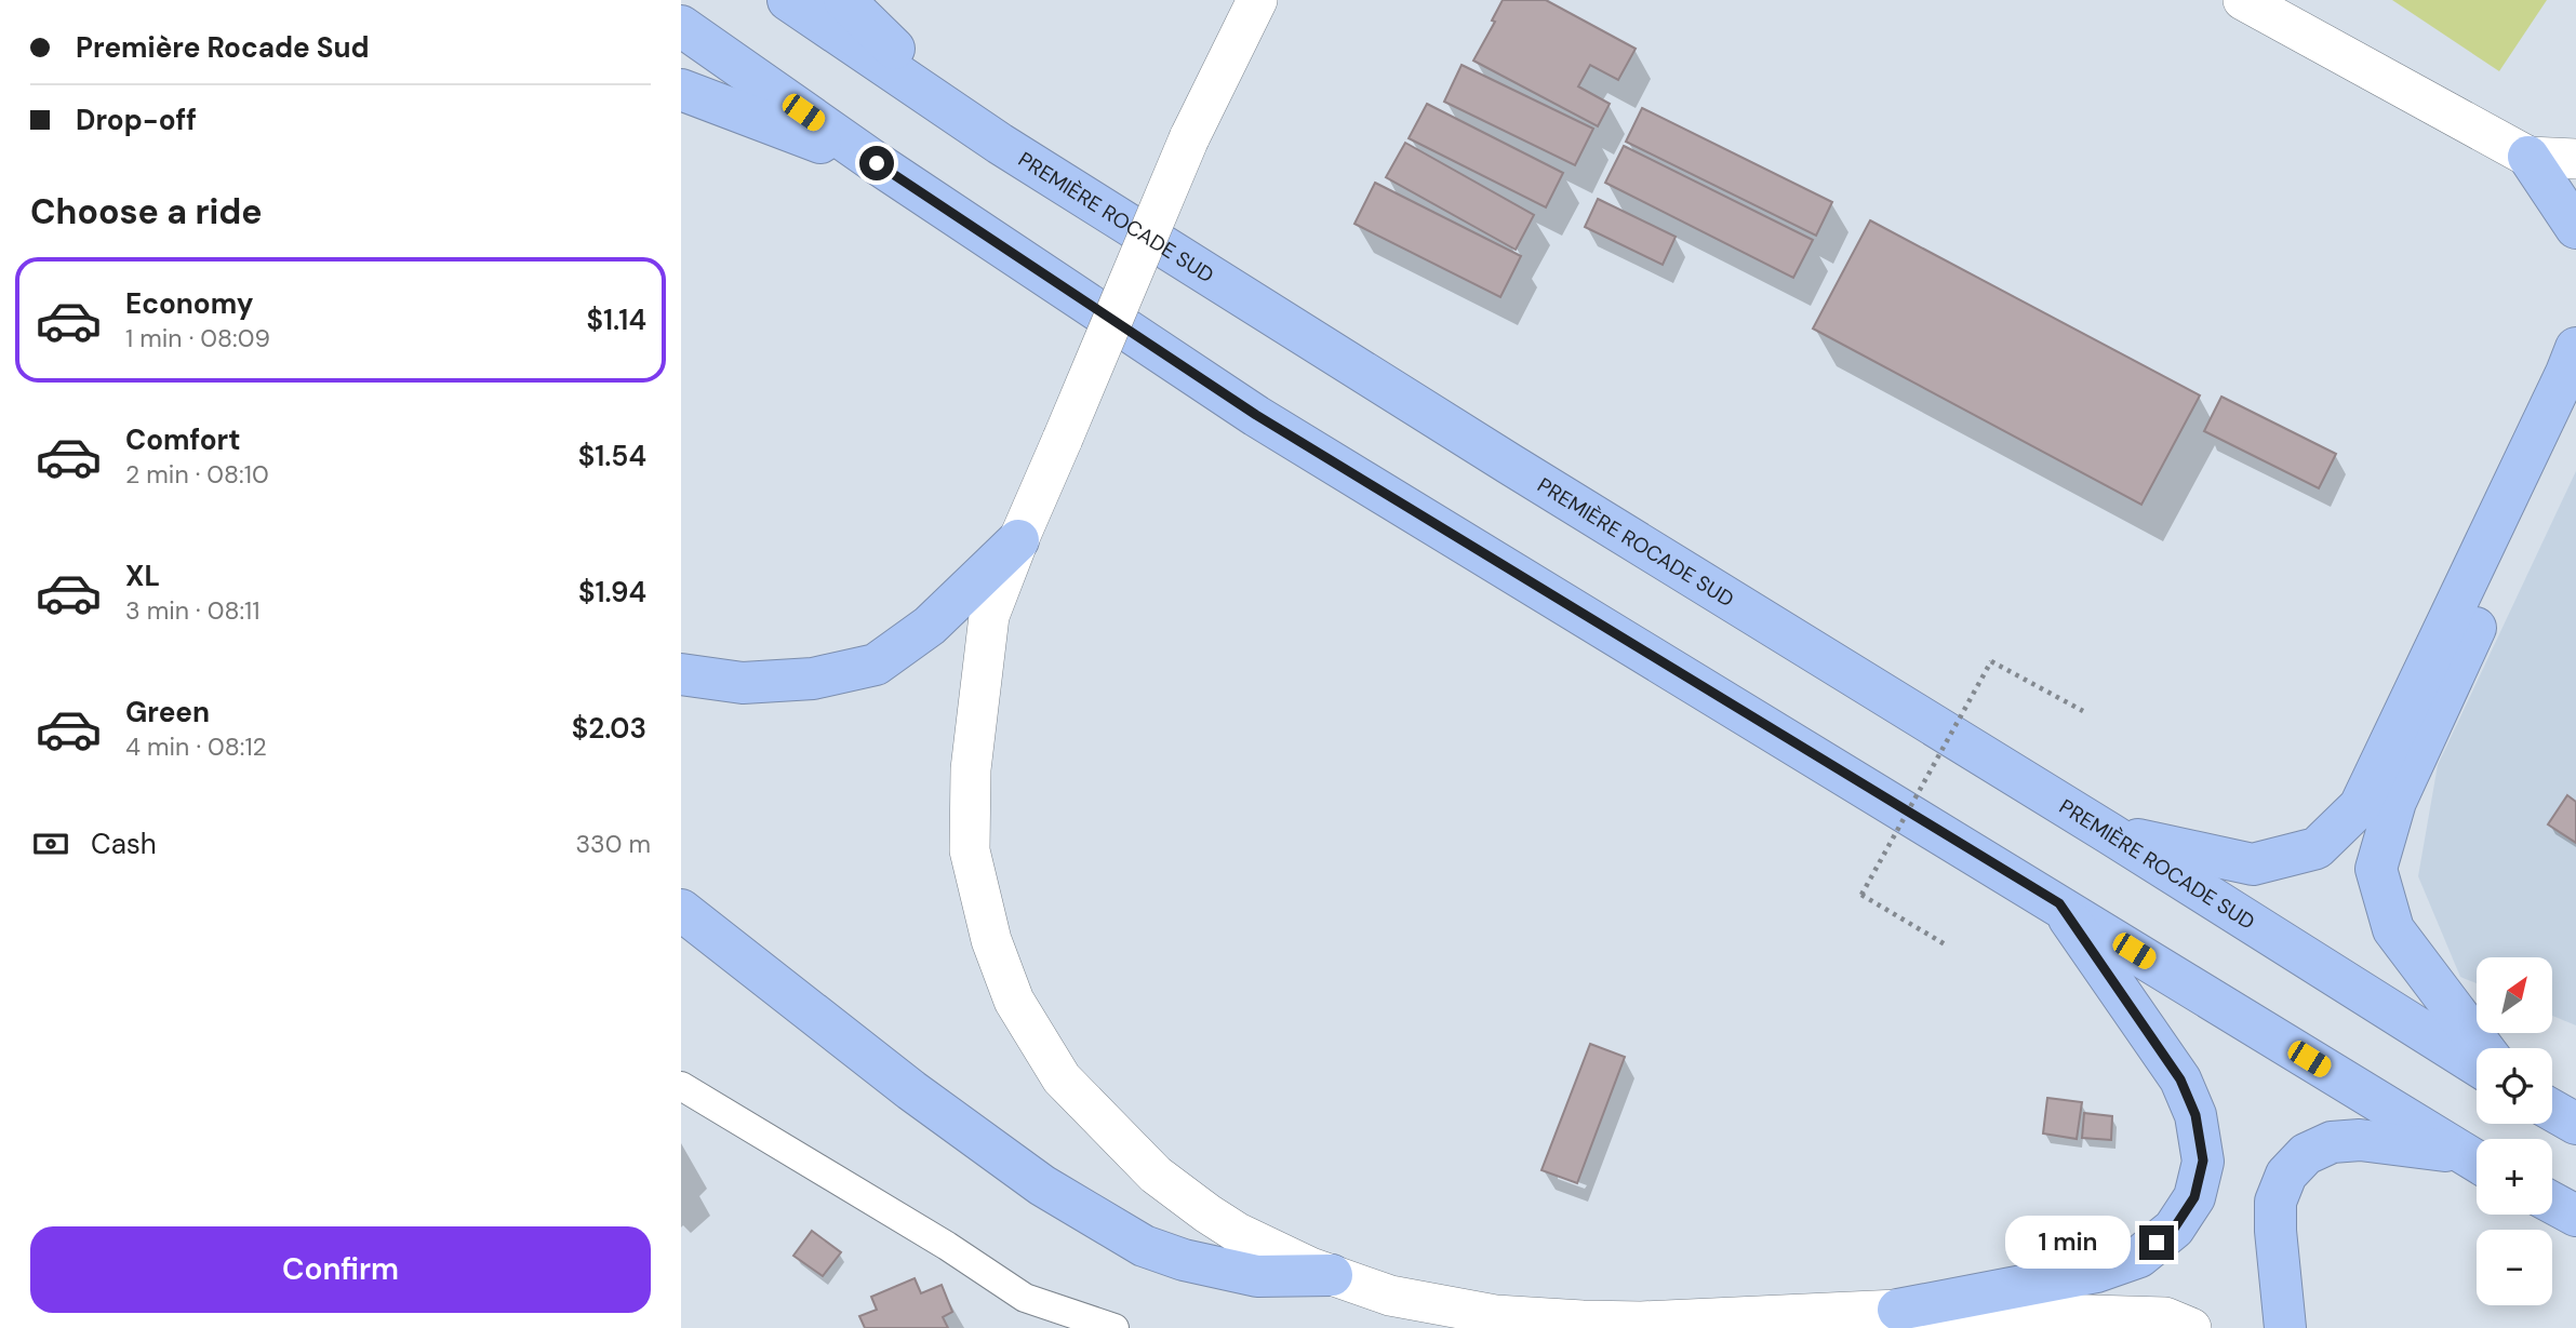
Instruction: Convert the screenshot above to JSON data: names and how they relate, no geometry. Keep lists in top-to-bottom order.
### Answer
{
  "streets": {
    "highway": ["PREMIÈRE ROCADE SUD"]
  },
  "north": "top right",
  "page": {
    "banner": ["Première Rocade Sud", "Drop-off"],
    "heading": "Choose a ride",
    "list": [
      {
        "name": "Economy",
        "note": "1 min · 08:09",
        "value": "$1.14"
      },
      {
        "name": "Comfort",
        "note": "2 min · 08:10",
        "value": "$1.54"
      },
      {
        "name": "XL",
        "note": "3 min · 08:11",
        "value": "$1.94"
      },
      {
        "name": "Green",
        "note": "4 min · 08:12",
        "value": "$2.03"
      }
    ],
    "pay": ["Cash", "330 m"],
    "map_buttons": ["+", "−"],
    "buttons": "Confirm",
    "bubble": "1 min"
  }
}
